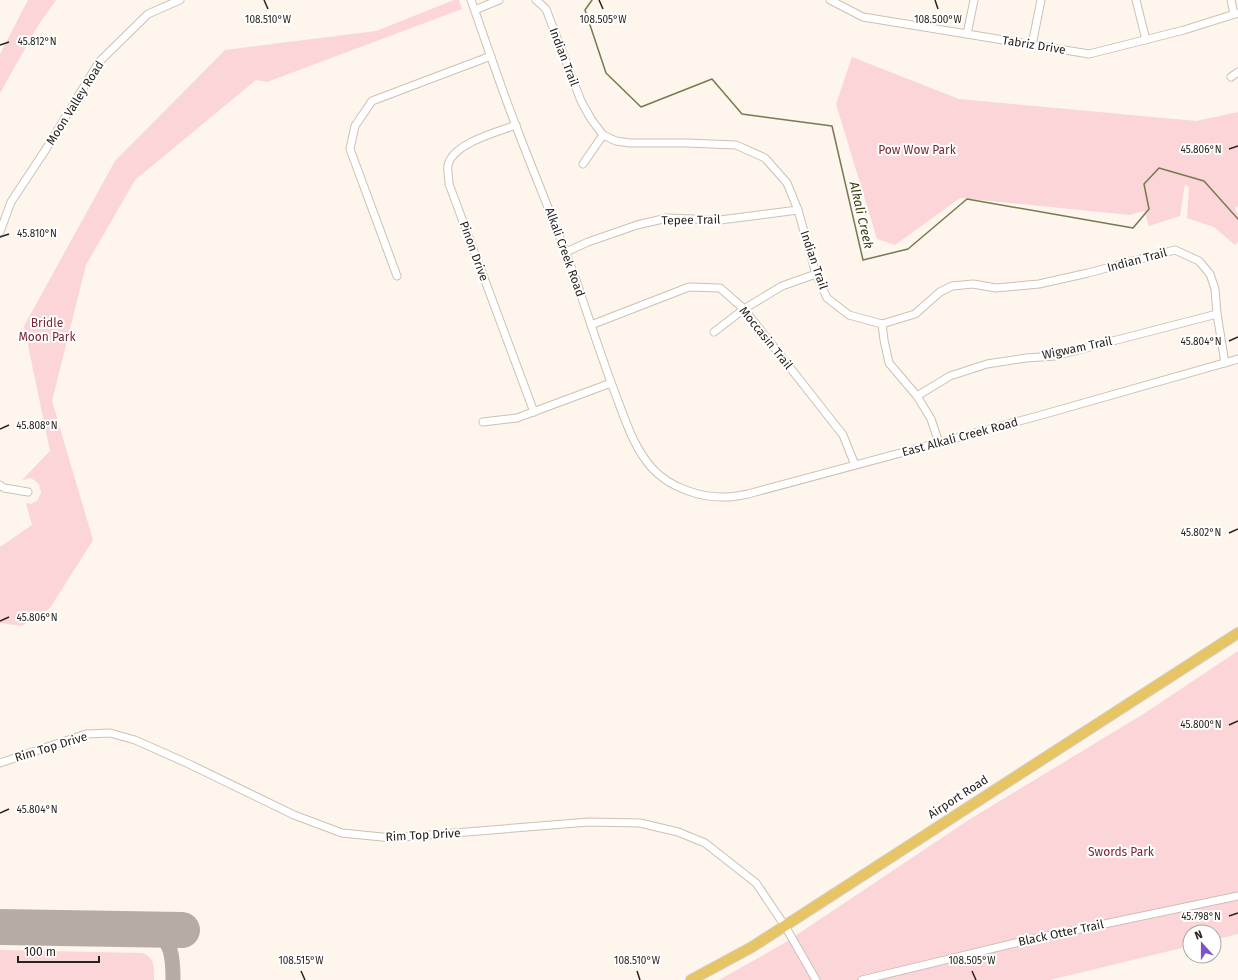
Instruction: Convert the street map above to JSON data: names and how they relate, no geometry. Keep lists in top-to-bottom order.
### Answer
{
  "streets": {
    "highway": ["Airport Road"],
    "street": [
      "Tabriz Drive",
      "Indian Trail",
      "Moon Valley Road",
      "Tepee Trail",
      "Pinon Drive",
      "Alkali Creek Road",
      "Moccasin Trail",
      "Wigwam Trail",
      "East Alkali Creek Road",
      "Rim Top Drive",
      "Black Otter Trail"
    ]
  },
  "crossings": [
    ["Indian Trail", "Tepee Trail"],
    ["Indian Trail", "Wigwam Trail"],
    ["Indian Trail", "East Alkali Creek Road"],
    ["Tepee Trail", "Alkali Creek Road"],
    ["Pinon Drive", "Alkali Creek Road"],
    ["Alkali Creek Road", "Moccasin Trail"],
    ["Alkali Creek Road", "East Alkali Creek Road"],
    ["Moccasin Trail", "East Alkali Creek Road"],
    ["Rim Top Drive", "Airport Road"]
  ],
  "water": ["Alkali Creek"],
  "parks": ["Pow Wow Park", "Bridle Moon Park", "Swords Park"],
  "scale_bar": "100 m",
  "north": "top",
  "coordinates": [
    "108.510°W",
    "108.505°W",
    "108.500°W",
    "45.812°N",
    "45.806°N",
    "45.810°N",
    "45.804°N",
    "45.808°N",
    "45.802°N",
    "45.800°N",
    "45.798°N",
    "108.515°W"
  ]
}
